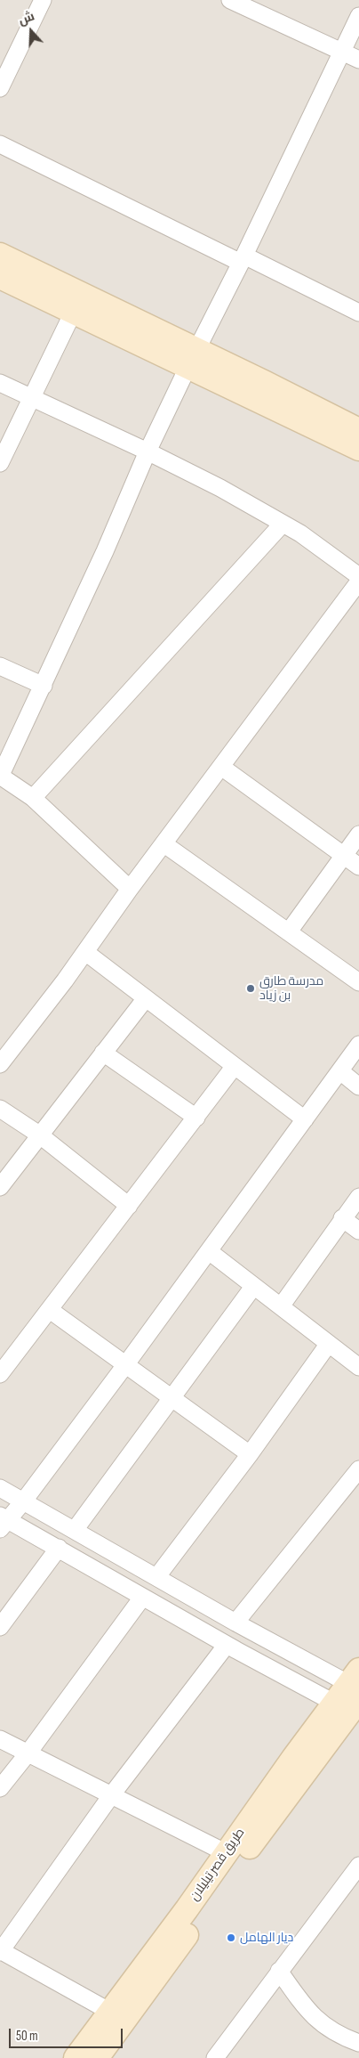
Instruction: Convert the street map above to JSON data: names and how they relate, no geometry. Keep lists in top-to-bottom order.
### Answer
{
  "streets": {
    "main road": ["طريق قصر تيليلان"]
  },
  "places": ["مدرسة طارق بن زياد", "ديار الهامل"],
  "scale_bar": "50 m",
  "north": "top"
}
